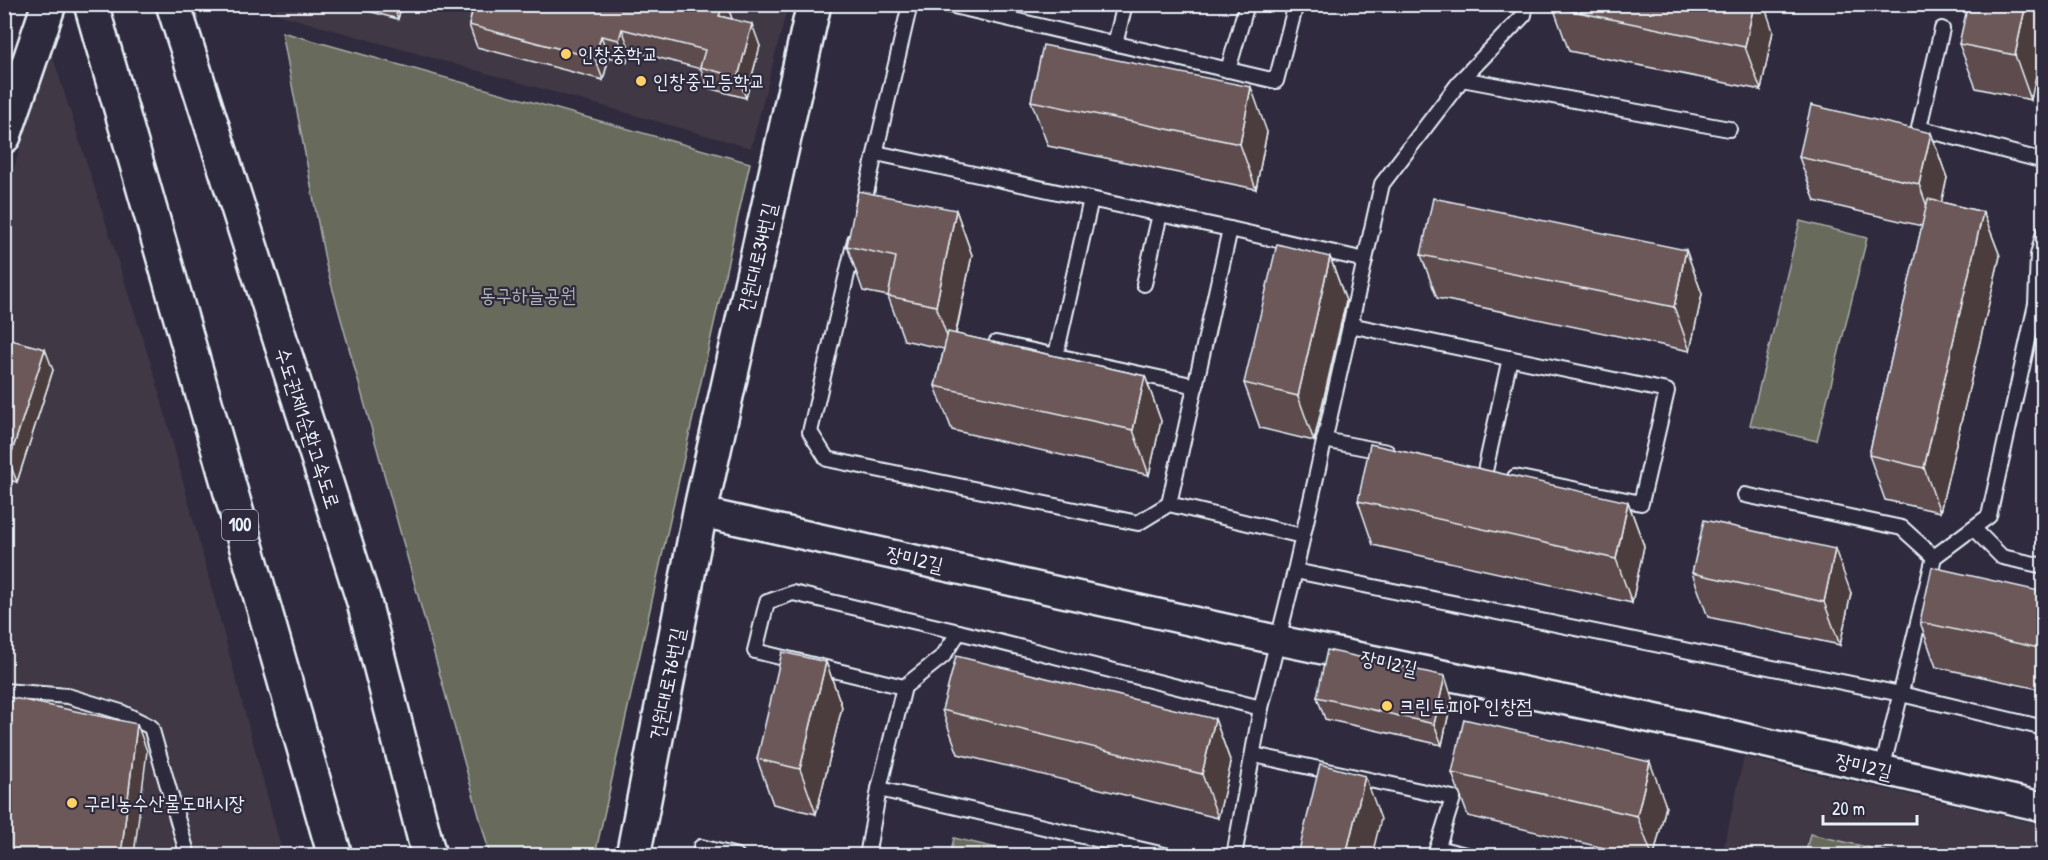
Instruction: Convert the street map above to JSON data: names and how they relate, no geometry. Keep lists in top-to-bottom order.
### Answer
{
  "streets": {
    "main road": [
      "건원대로34번길",
      "수도권제1순환고속도로",
      "100",
      "건원대로76번길"
    ],
    "street": ["장미2길"]
  },
  "crossings": [
    ["건원대로34번길", "장미2길"],
    ["건원대로34번길", "건원대로76번길"],
    ["장미2길", "건원대로76번길"]
  ],
  "parks": ["동구하늘공원"],
  "places": [
    "인창중학교",
    "인창중고등학교",
    "크린토피아 인창점",
    "구리농수산물도매시장"
  ],
  "scale_bar": "20 m"
}
